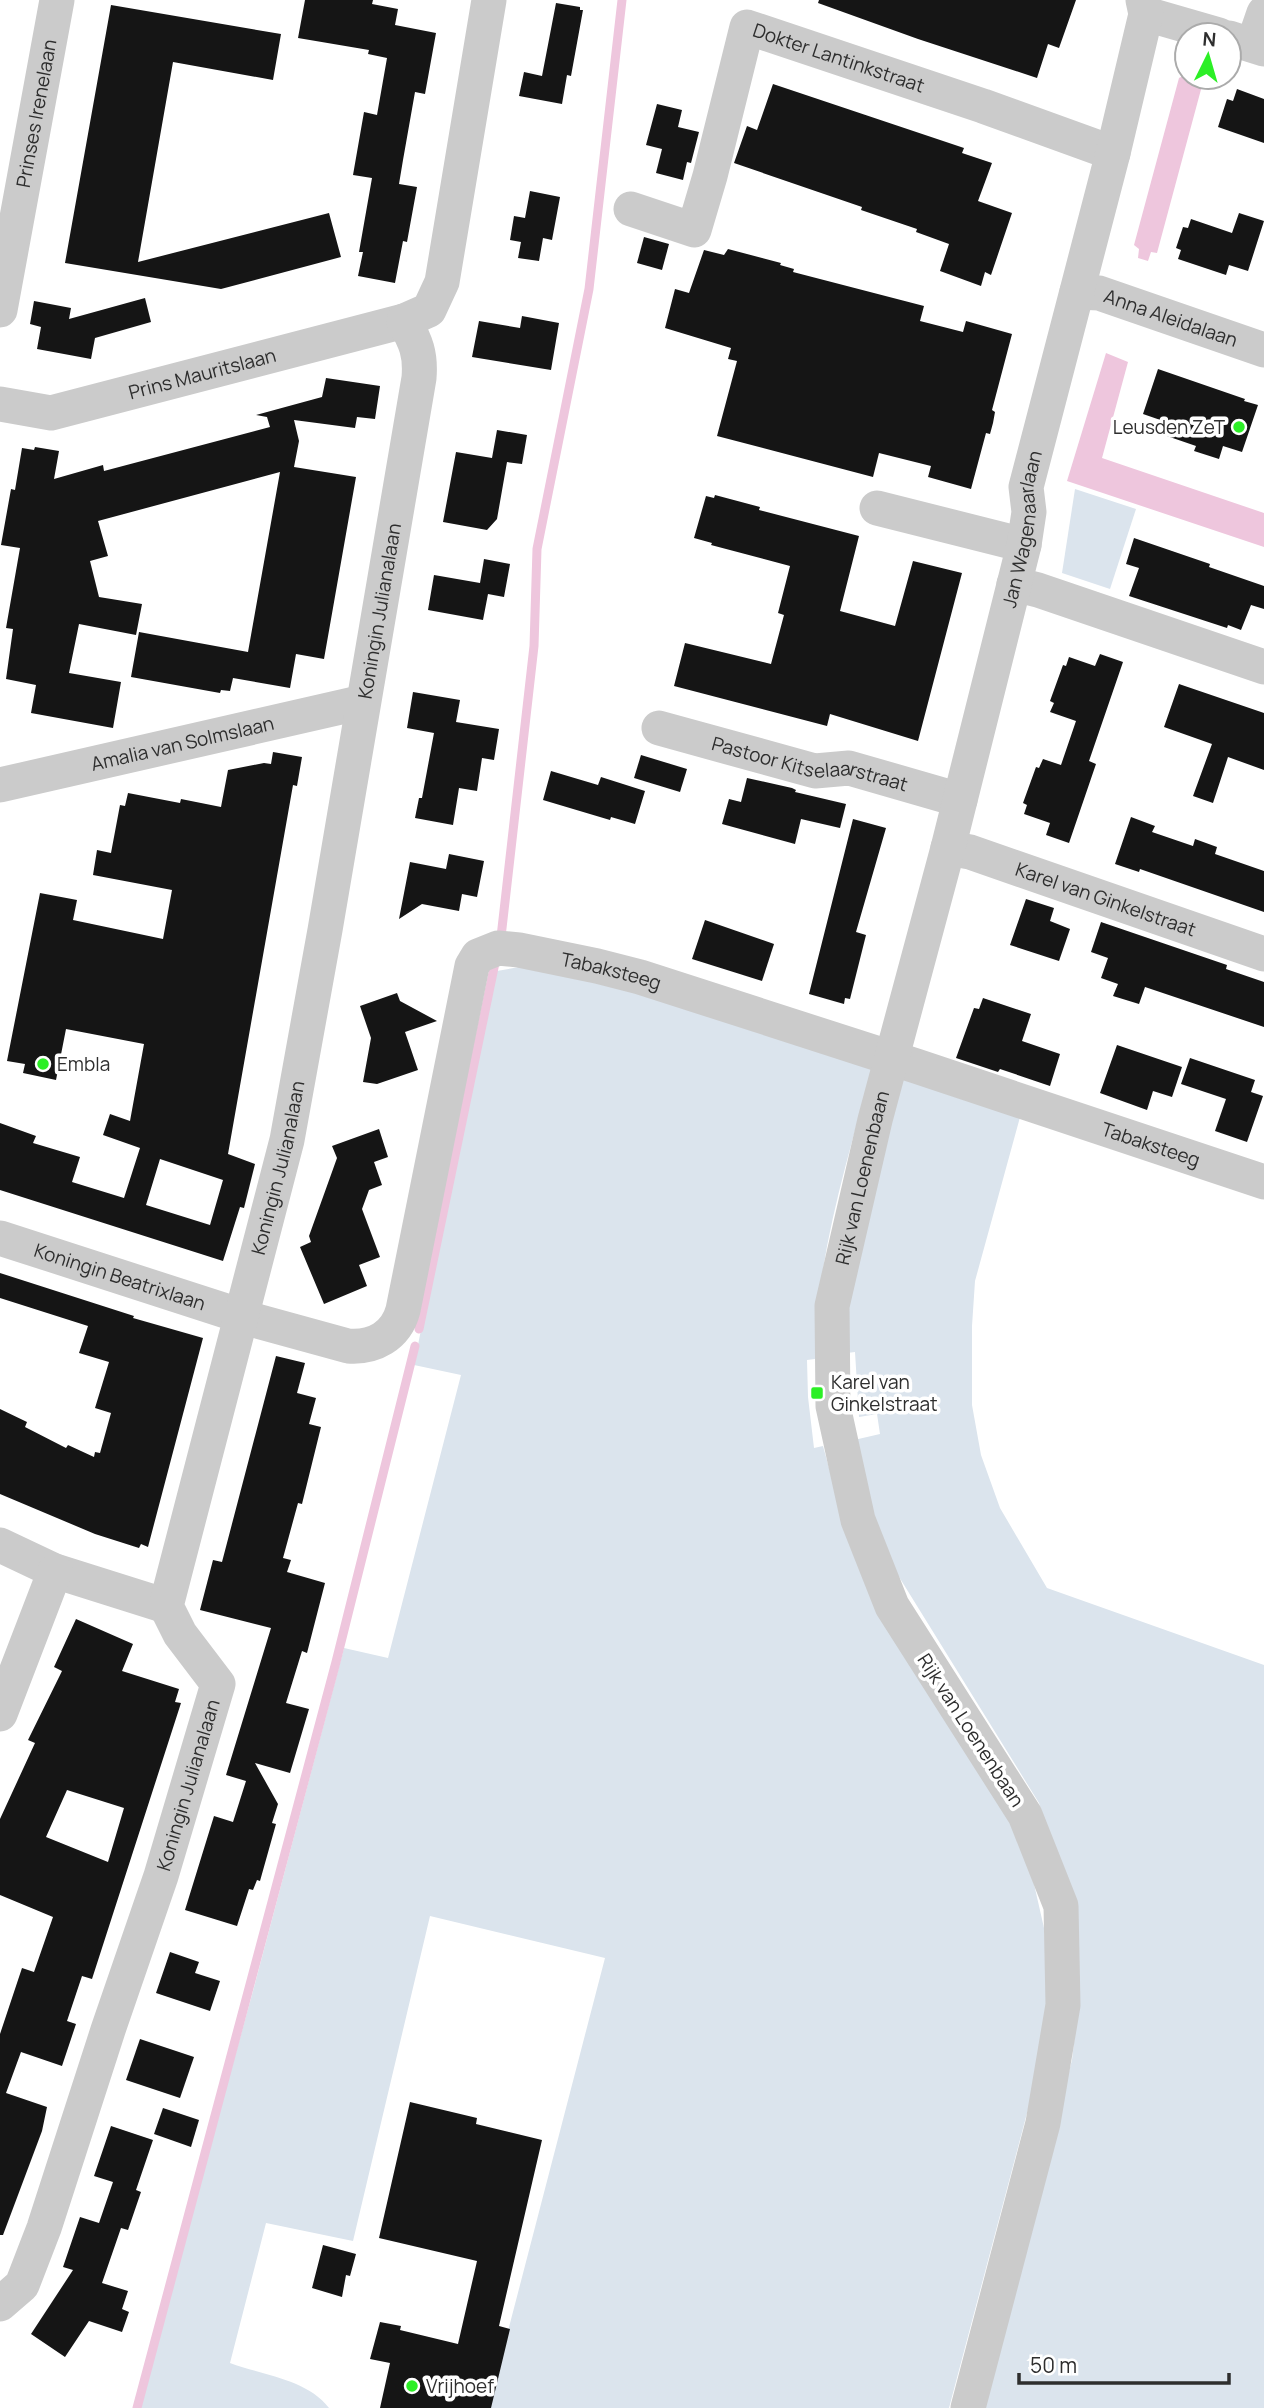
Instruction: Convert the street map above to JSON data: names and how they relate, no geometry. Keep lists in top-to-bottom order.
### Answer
{
  "streets": {
    "street": [
      "Dokter Lantinkstraat",
      "Prinses Irenelaan",
      "Anna Aleidalaan",
      "Prins Mauritslaan",
      "Jan Wagenaarlaan",
      "Koningin Julianalaan",
      "Amalia van Solmslaan",
      "Pastoor Kitselaarstraat",
      "Karel van Ginkelstraat",
      "Tabaksteeg",
      "Rijk van Loenenbaan",
      "Koningin Beatrixlaan"
    ]
  },
  "crossings": [
    ["Dokter Lantinkstraat", "Jan Wagenaarlaan"],
    ["Anna Aleidalaan", "Jan Wagenaarlaan"],
    ["Prins Mauritslaan", "Koningin Julianalaan"],
    ["Jan Wagenaarlaan", "Pastoor Kitselaarstraat"],
    ["Jan Wagenaarlaan", "Karel van Ginkelstraat"],
    ["Jan Wagenaarlaan", "Tabaksteeg"],
    ["Jan Wagenaarlaan", "Rijk van Loenenbaan"],
    ["Koningin Julianalaan", "Amalia van Solmslaan"],
    ["Koningin Julianalaan", "Tabaksteeg"],
    ["Koningin Julianalaan", "Koningin Beatrixlaan"],
    ["Tabaksteeg", "Rijk van Loenenbaan"],
    ["Tabaksteeg", "Koningin Beatrixlaan"]
  ],
  "places": {
    "other": ["Leusden ZeT", "Embla", "Vrijhoef"],
    "transit": ["Karel van Ginkelstraat"]
  },
  "scale_bar": "50 m",
  "north": "top"
}
